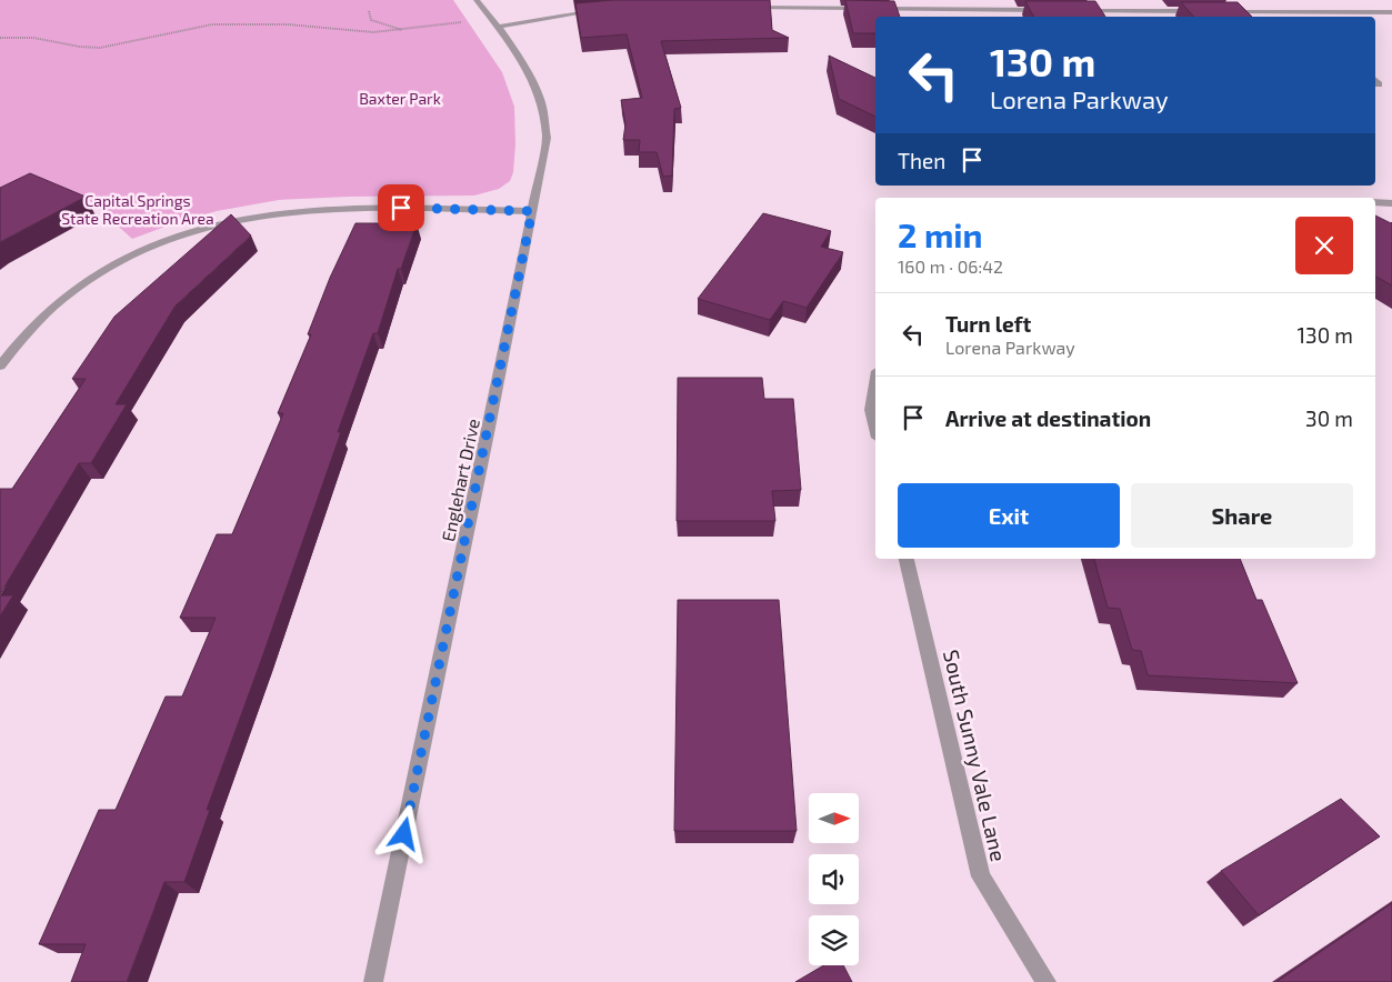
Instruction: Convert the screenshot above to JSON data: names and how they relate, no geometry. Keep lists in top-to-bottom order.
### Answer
{
  "streets": {
    "street": ["Englehart Drive", "South Sunny Vale Lane"]
  },
  "parks": ["Baxter Park", "Capital Springs State Recreation Area"],
  "north": "right",
  "page": {
    "turn": ["130 m", "Lorena Parkway"],
    "then": "Then",
    "heading": ["2 min", "160 m · 06:42"],
    "list": [
      {
        "name": "Turn left",
        "note": "Lorena Parkway",
        "value": "130 m"
      },
      {
        "name": "Arrive at destination",
        "value": "30 m"
      }
    ],
    "buttons": ["Exit", "Share"]
  }
}
